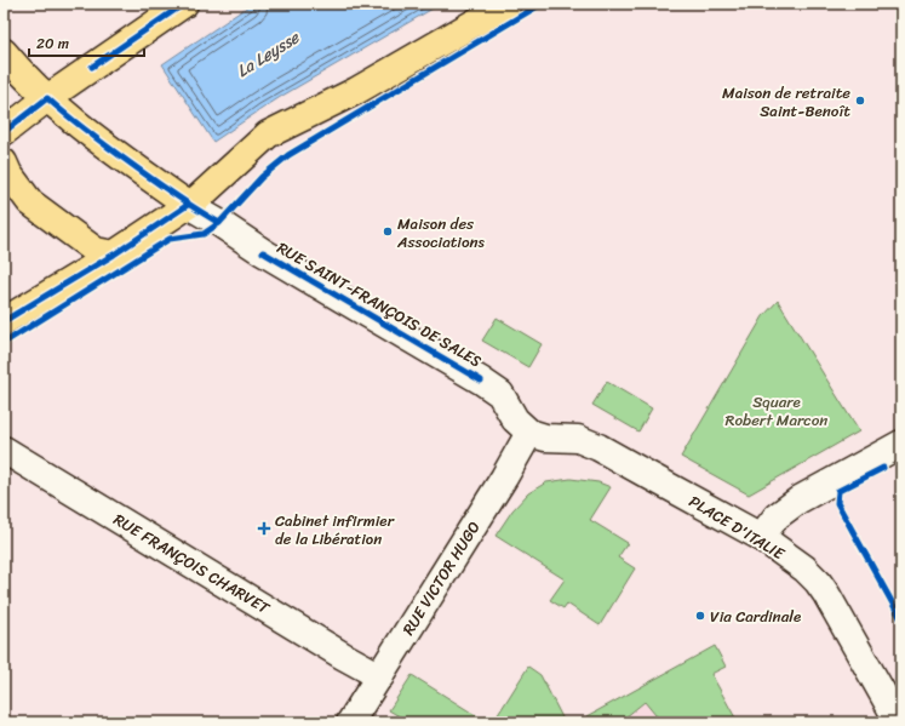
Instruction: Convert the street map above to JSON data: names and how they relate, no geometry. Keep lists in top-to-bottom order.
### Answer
{
  "streets": {
    "street": [
      "RUE SAINT-FRANÇOIS DE SALES",
      "PLACE D'ITALIE",
      "RUE FRANÇOIS CHARVET",
      "RUE VICTOR HUGO"
    ]
  },
  "crossings": [
    ["RUE SAINT-FRANÇOIS DE SALES", "PLACE D'ITALIE"],
    ["RUE SAINT-FRANÇOIS DE SALES", "RUE VICTOR HUGO"],
    ["PLACE D'ITALIE", "RUE VICTOR HUGO"],
    ["RUE FRANÇOIS CHARVET", "RUE VICTOR HUGO"]
  ],
  "water": ["La Leysse"],
  "parks": ["Square Robert Marcon"],
  "places": {
    "other": ["Maison de retraite Saint-Benoît", "Maison des Associations", "Via Cardinale"],
    "health": ["Cabinet infirmier de la Libération"]
  },
  "scale_bar": "20 m"
}
